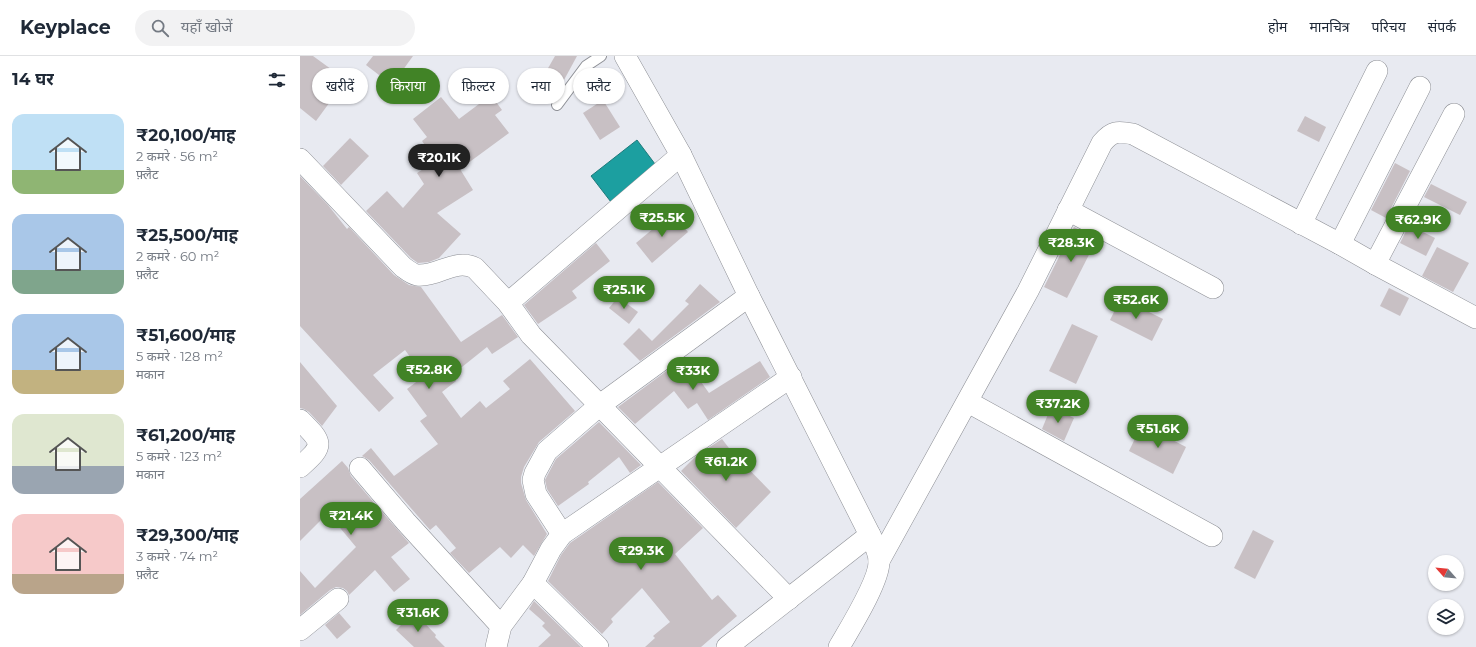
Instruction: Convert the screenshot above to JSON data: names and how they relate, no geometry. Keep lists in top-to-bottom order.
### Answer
{
  "north": "top left",
  "page": {
    "header": "Keyplace",
    "search": "यहाँ खोजें",
    "nav": [
      "होम",
      "मानचित्र",
      "परिचय",
      "संपर्क"
    ],
    "heading": "14 घर",
    "chip": [
      "खरीदें",
      "किराया",
      "फ़िल्टर",
      "नया",
      "फ़्लैट"
    ],
    "list": [
      {
        "name": "₹20,100/माह",
        "note": "2 कमरे · 56 m² · फ़्लैट"
      },
      {
        "name": "₹25,500/माह",
        "note": "2 कमरे · 60 m² · फ़्लैट"
      },
      {
        "name": "₹51,600/माह",
        "note": "5 कमरे · 128 m² · मकान"
      },
      {
        "name": "₹61,200/माह",
        "note": "5 कमरे · 123 m² · मकान"
      },
      {
        "name": "₹29,300/माह",
        "note": "3 कमरे · 74 m² · फ़्लैट"
      }
    ],
    "price": [
      "₹20.1K",
      "₹25.5K",
      "₹62.9K",
      "₹28.3K",
      "₹25.1K",
      "₹52.6K",
      "₹52.8K",
      "₹33K",
      "₹37.2K",
      "₹51.6K",
      "₹61.2K",
      "₹21.4K",
      "₹29.3K",
      "₹31.6K"
    ]
  }
}
